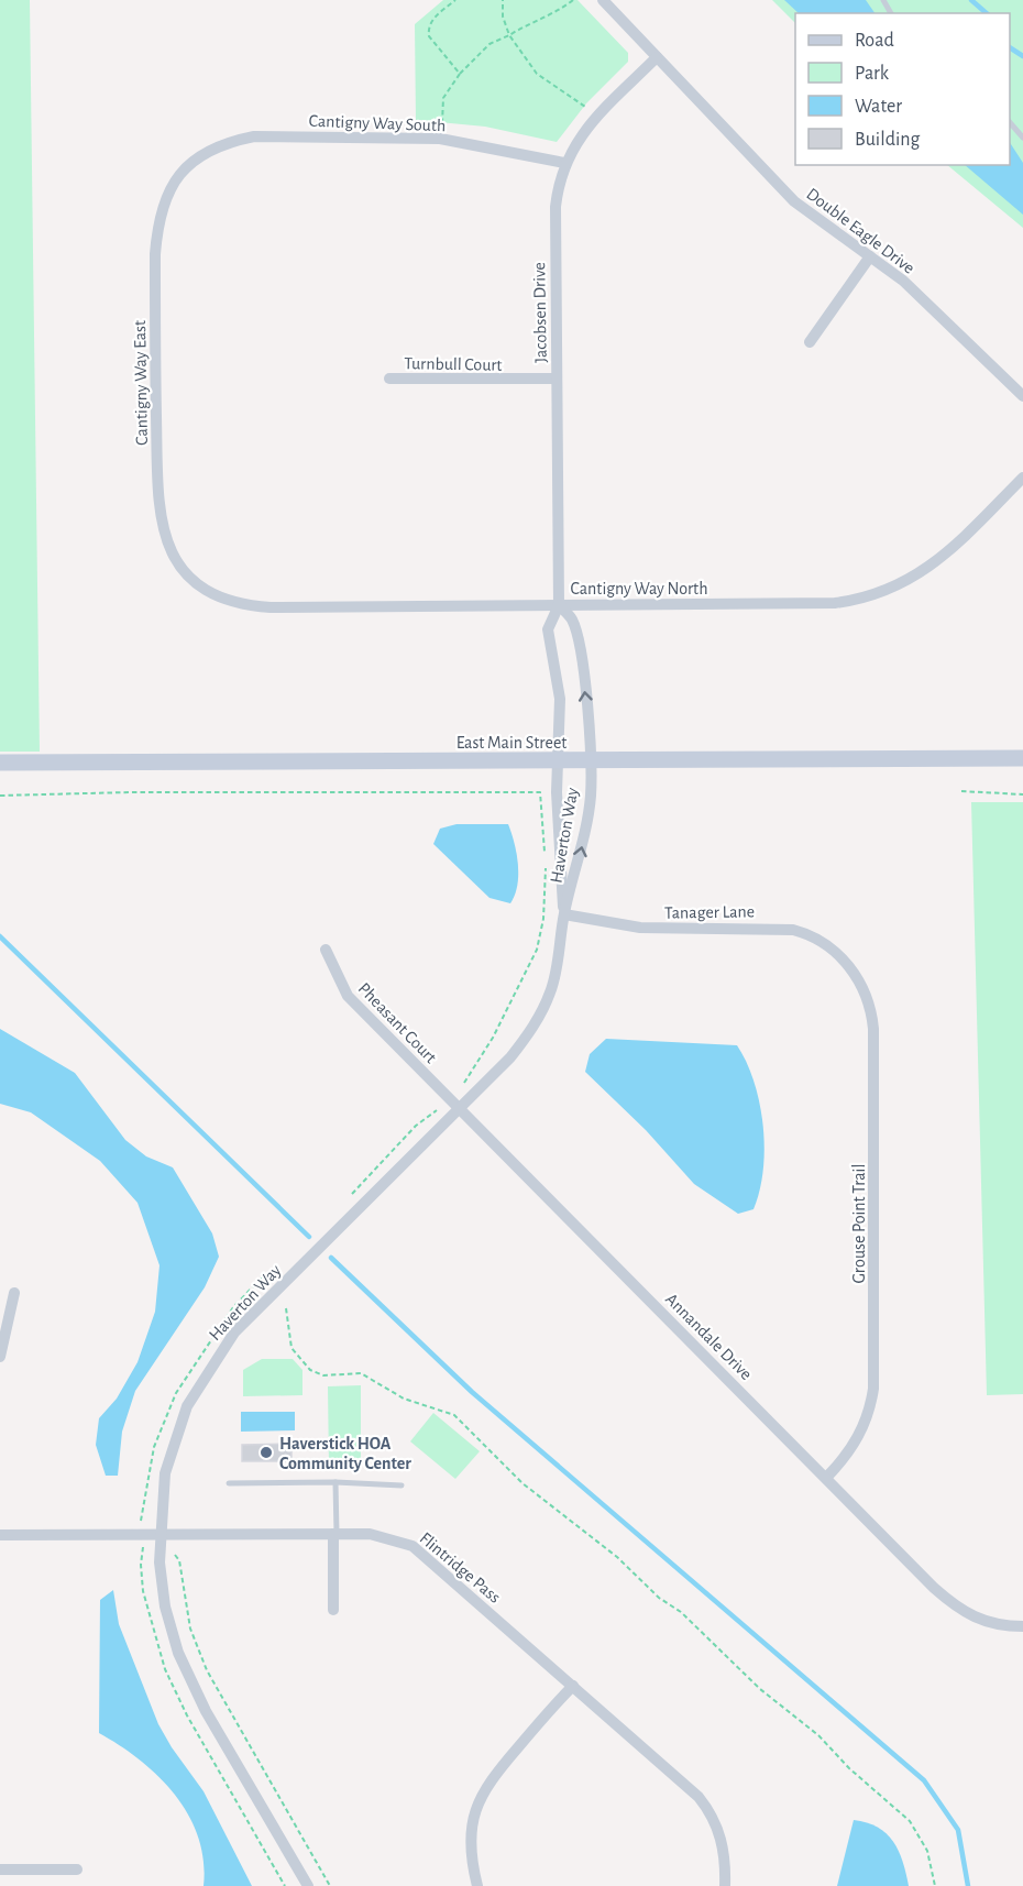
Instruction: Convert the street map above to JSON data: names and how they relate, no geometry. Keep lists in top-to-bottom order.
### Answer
{
  "streets": {
    "main road": ["East Main Street"],
    "street": [
      "Cantigny Way South",
      "Double Eagle Drive",
      "Jacobsen Drive",
      "Turnbull Court",
      "Cantigny Way East",
      "Cantigny Way North",
      "Haverton Way",
      "Tanager Lane",
      "Pheasant Court",
      "Grouse Point Trail",
      "Annandale Drive",
      "Flintridge Pass"
    ]
  },
  "crossings": [
    ["Cantigny Way South", "Jacobsen Drive"],
    ["Cantigny Way South", "Cantigny Way East"],
    ["Double Eagle Drive", "Jacobsen Drive"],
    ["Jacobsen Drive", "Turnbull Court"],
    ["Jacobsen Drive", "Cantigny Way North"],
    ["Jacobsen Drive", "East Main Street"],
    ["Jacobsen Drive", "Haverton Way"],
    ["Cantigny Way East", "Cantigny Way North"],
    ["East Main Street", "Haverton Way"],
    ["Haverton Way", "Tanager Lane"],
    ["Haverton Way", "Pheasant Court"],
    ["Haverton Way", "Annandale Drive"],
    ["Haverton Way", "Flintridge Pass"],
    ["Tanager Lane", "Grouse Point Trail"],
    ["Pheasant Court", "Annandale Drive"],
    ["Grouse Point Trail", "Annandale Drive"]
  ],
  "places": ["Haverstick HOA Community Center"],
  "legend": [
    "Road",
    "Park",
    "Water",
    "Building"
  ]
}
